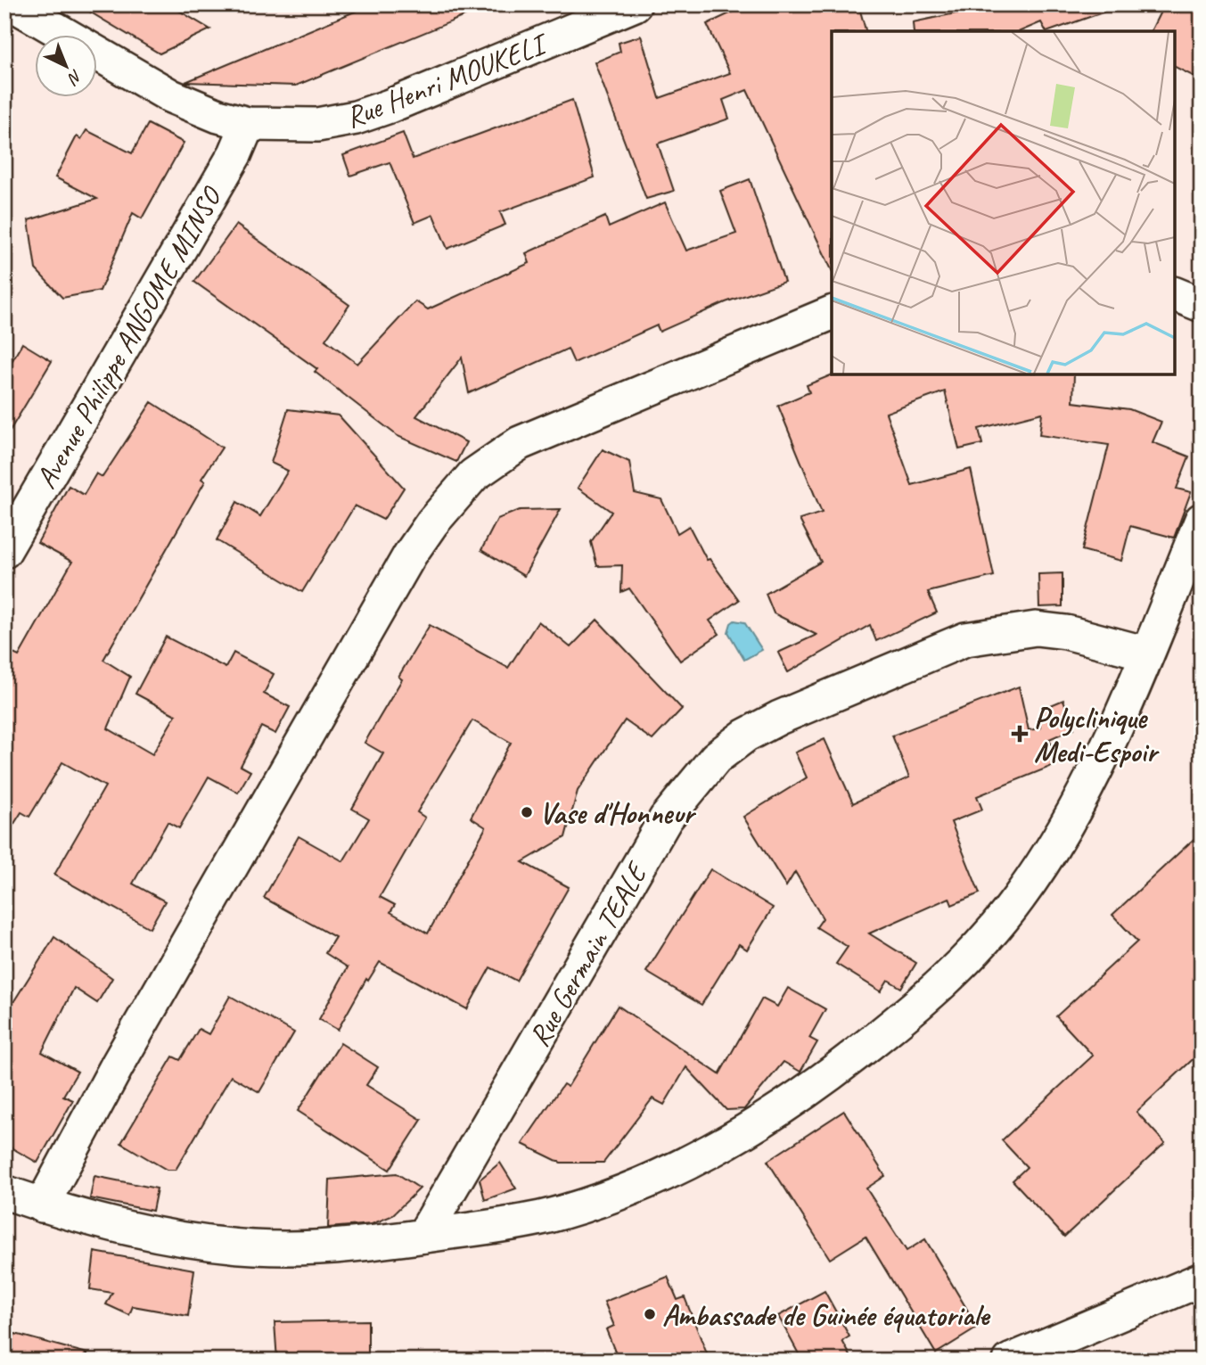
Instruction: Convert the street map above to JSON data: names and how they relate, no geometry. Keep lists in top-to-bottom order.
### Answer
{
  "streets": {
    "street": ["Rue Henri MOUKELI", "Avenue Philippe ANGOME MINSO", "Rue Germain TEALE"]
  },
  "crossings": [
    ["Rue Henri MOUKELI", "Avenue Philippe ANGOME MINSO"]
  ],
  "places": {
    "health": ["Polyclinique Medi-Espoir"],
    "other": ["Vase d'Honneur", "Ambassade de Guinée équatoriale"]
  },
  "north": "bottom right"
}
